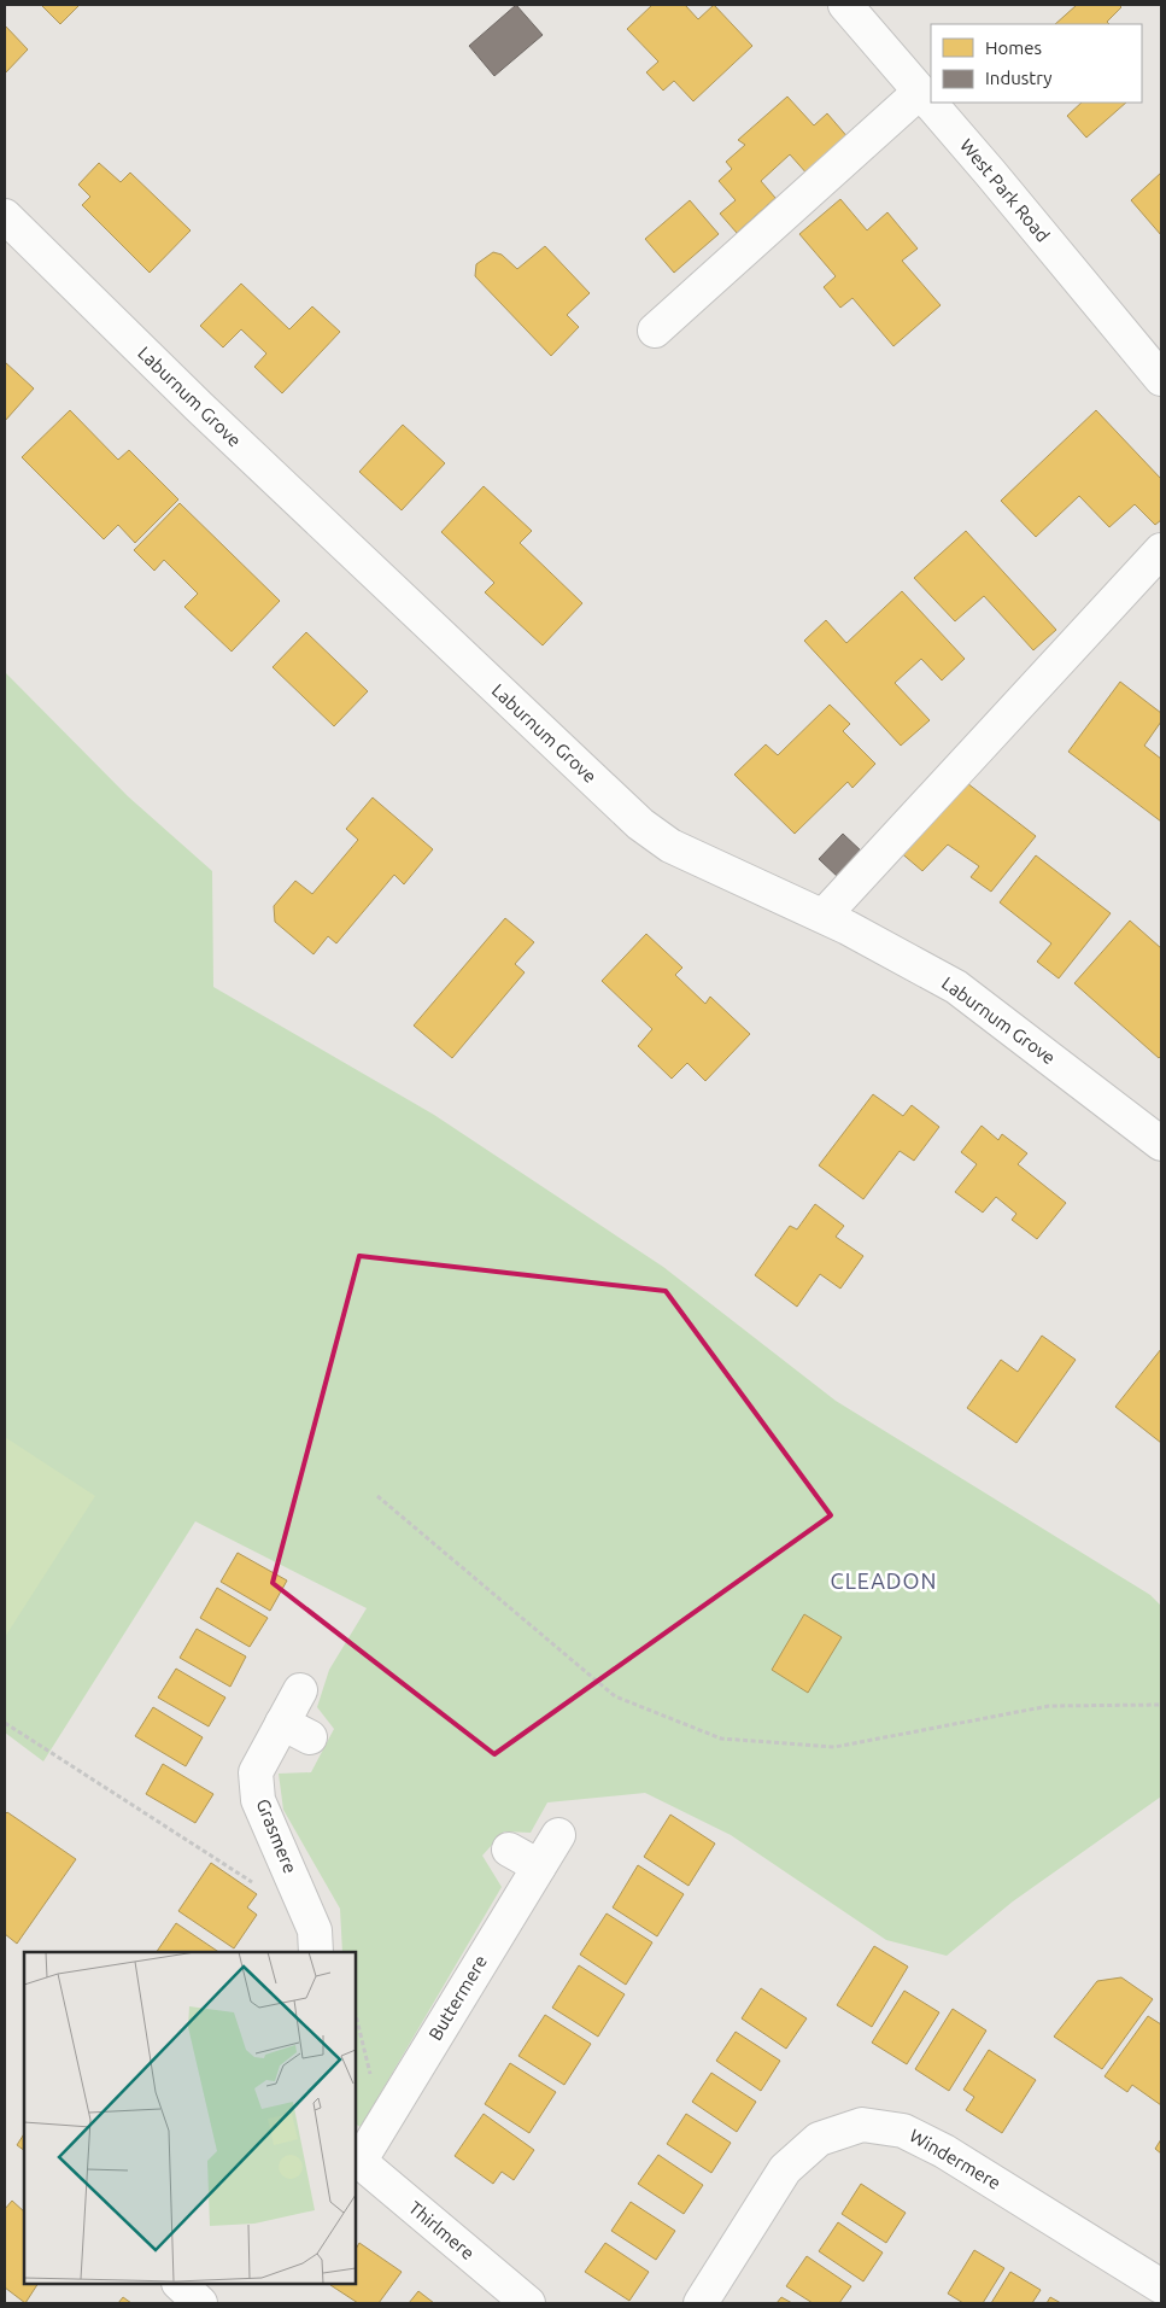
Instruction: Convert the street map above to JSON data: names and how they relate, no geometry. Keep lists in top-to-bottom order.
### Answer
{
  "streets": {
    "street": [
      "West Park Road",
      "Laburnum Grove",
      "Grasmere",
      "Buttermere",
      "Windermere",
      "Thirlmere"
    ]
  },
  "crossings": [
    ["Buttermere", "Thirlmere"]
  ],
  "districts": ["CLEADON"],
  "legend": ["Homes", "Industry"]
}
